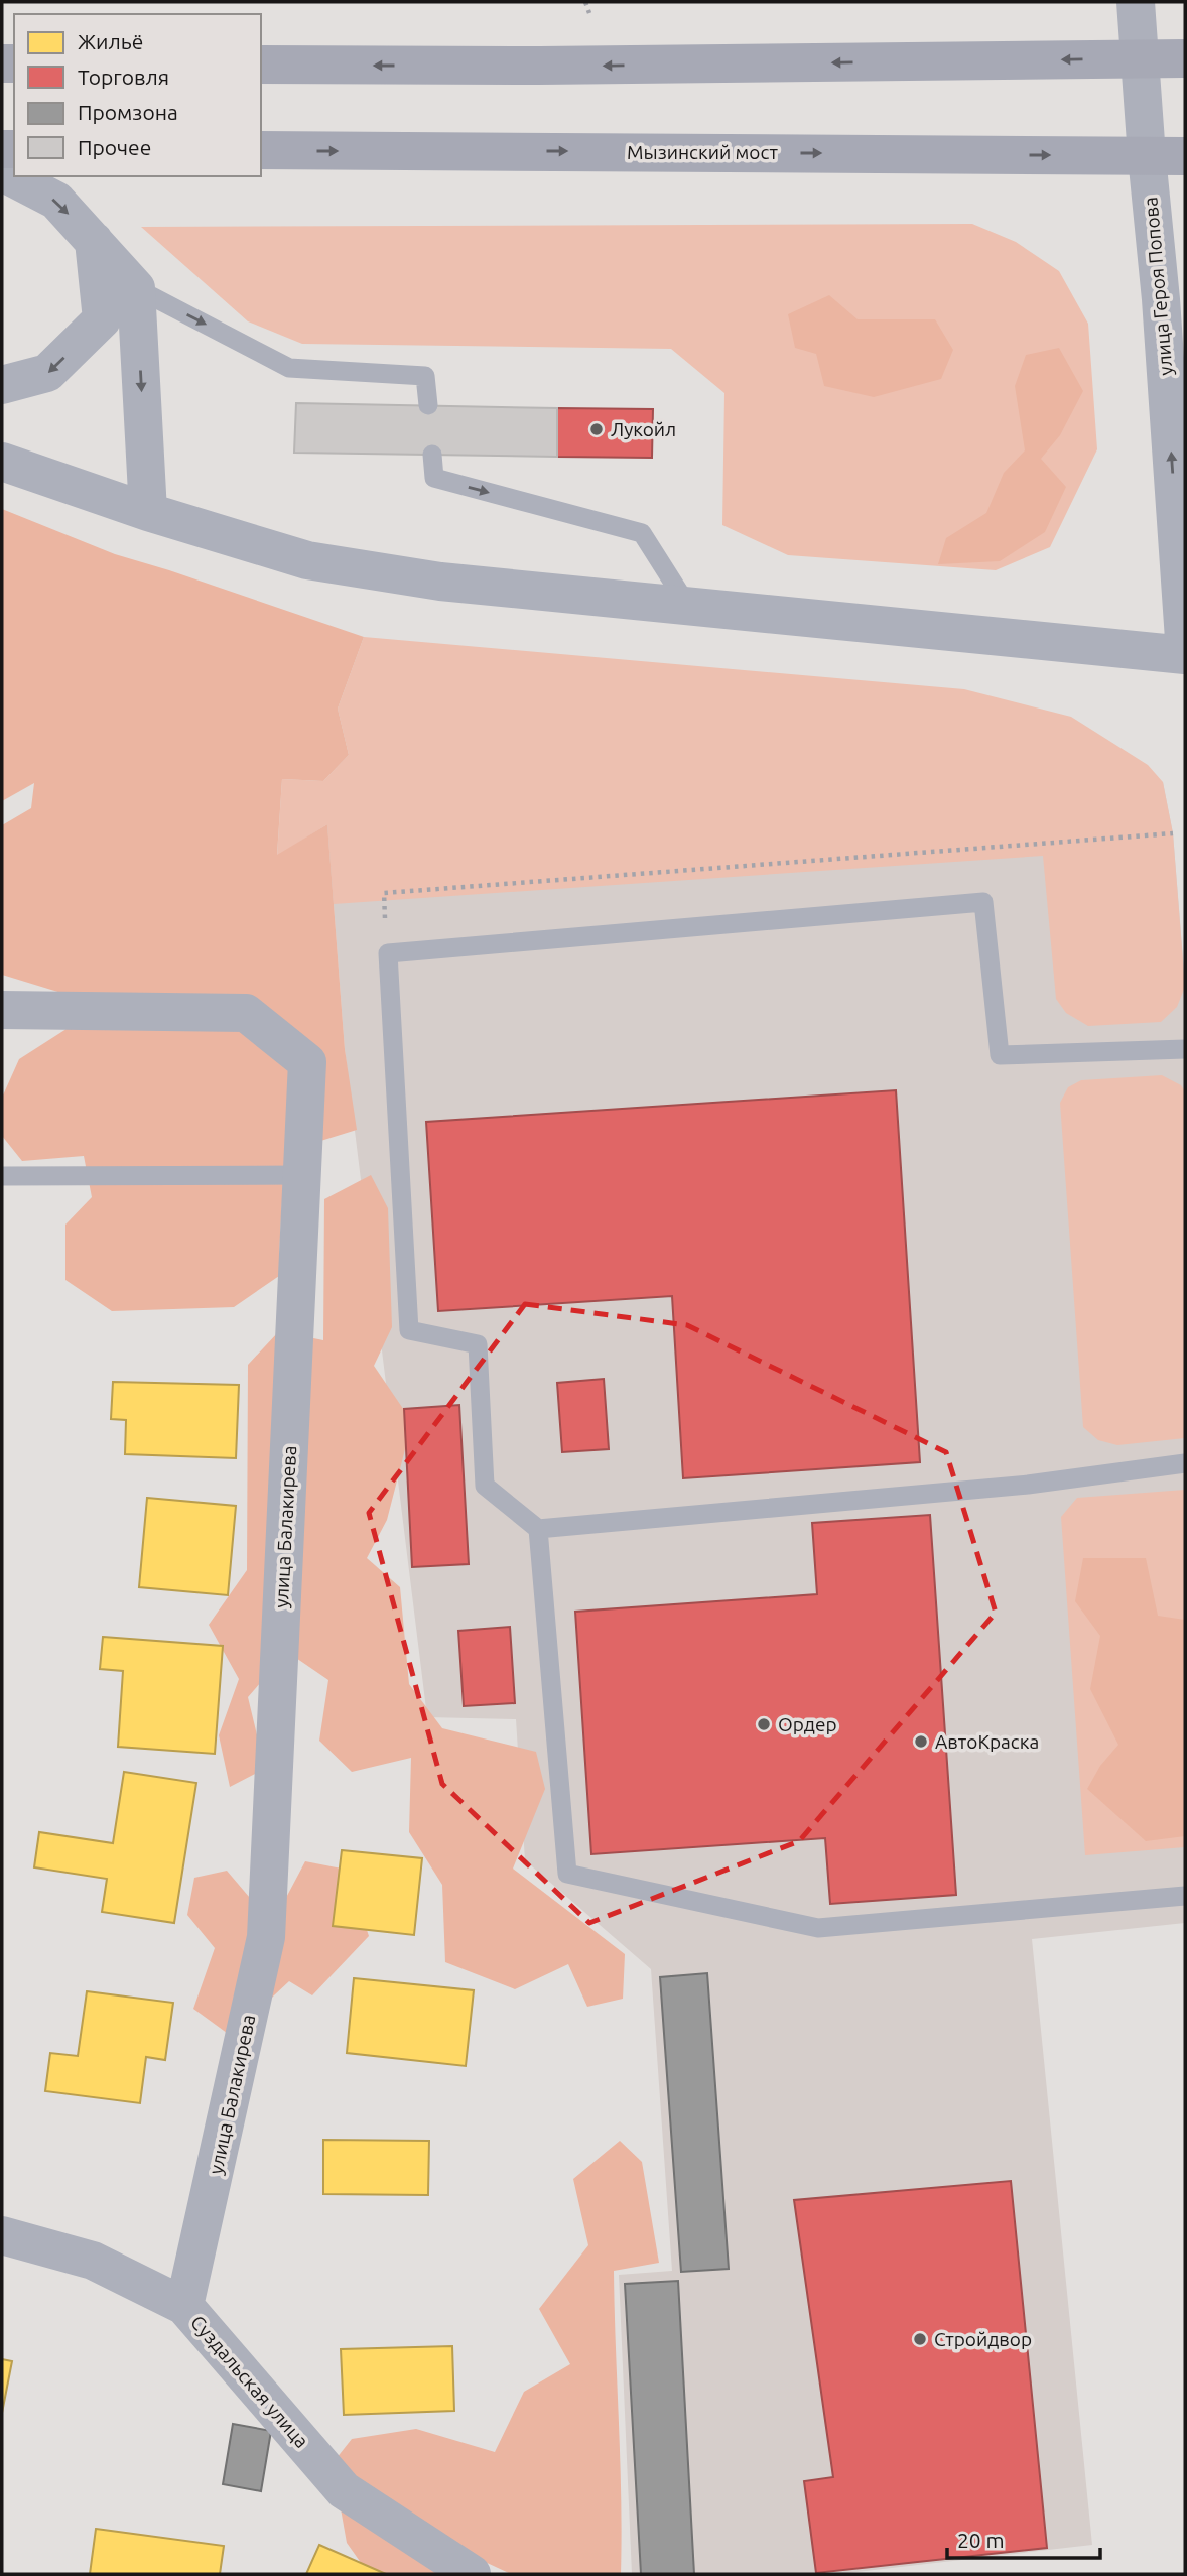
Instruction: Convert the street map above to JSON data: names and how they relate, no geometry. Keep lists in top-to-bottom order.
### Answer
{
  "streets": {
    "main road": ["Мызинский мост"],
    "street": ["улица Героя Попова", "улица Балакирева", "Суздальская улица"]
  },
  "crossings": [
    ["Мызинский мост", "улица Героя Попова"],
    ["улица Балакирева", "Суздальская улица"]
  ],
  "one_way": ["улица Героя Попова"],
  "places": [
    "Лукойл",
    "Ордер",
    "АвтоКраска",
    "Стройдвор"
  ],
  "legend": [
    "Жильё",
    "Торговля",
    "Промзона",
    "Прочее"
  ],
  "scale_bar": "20 m"
}
